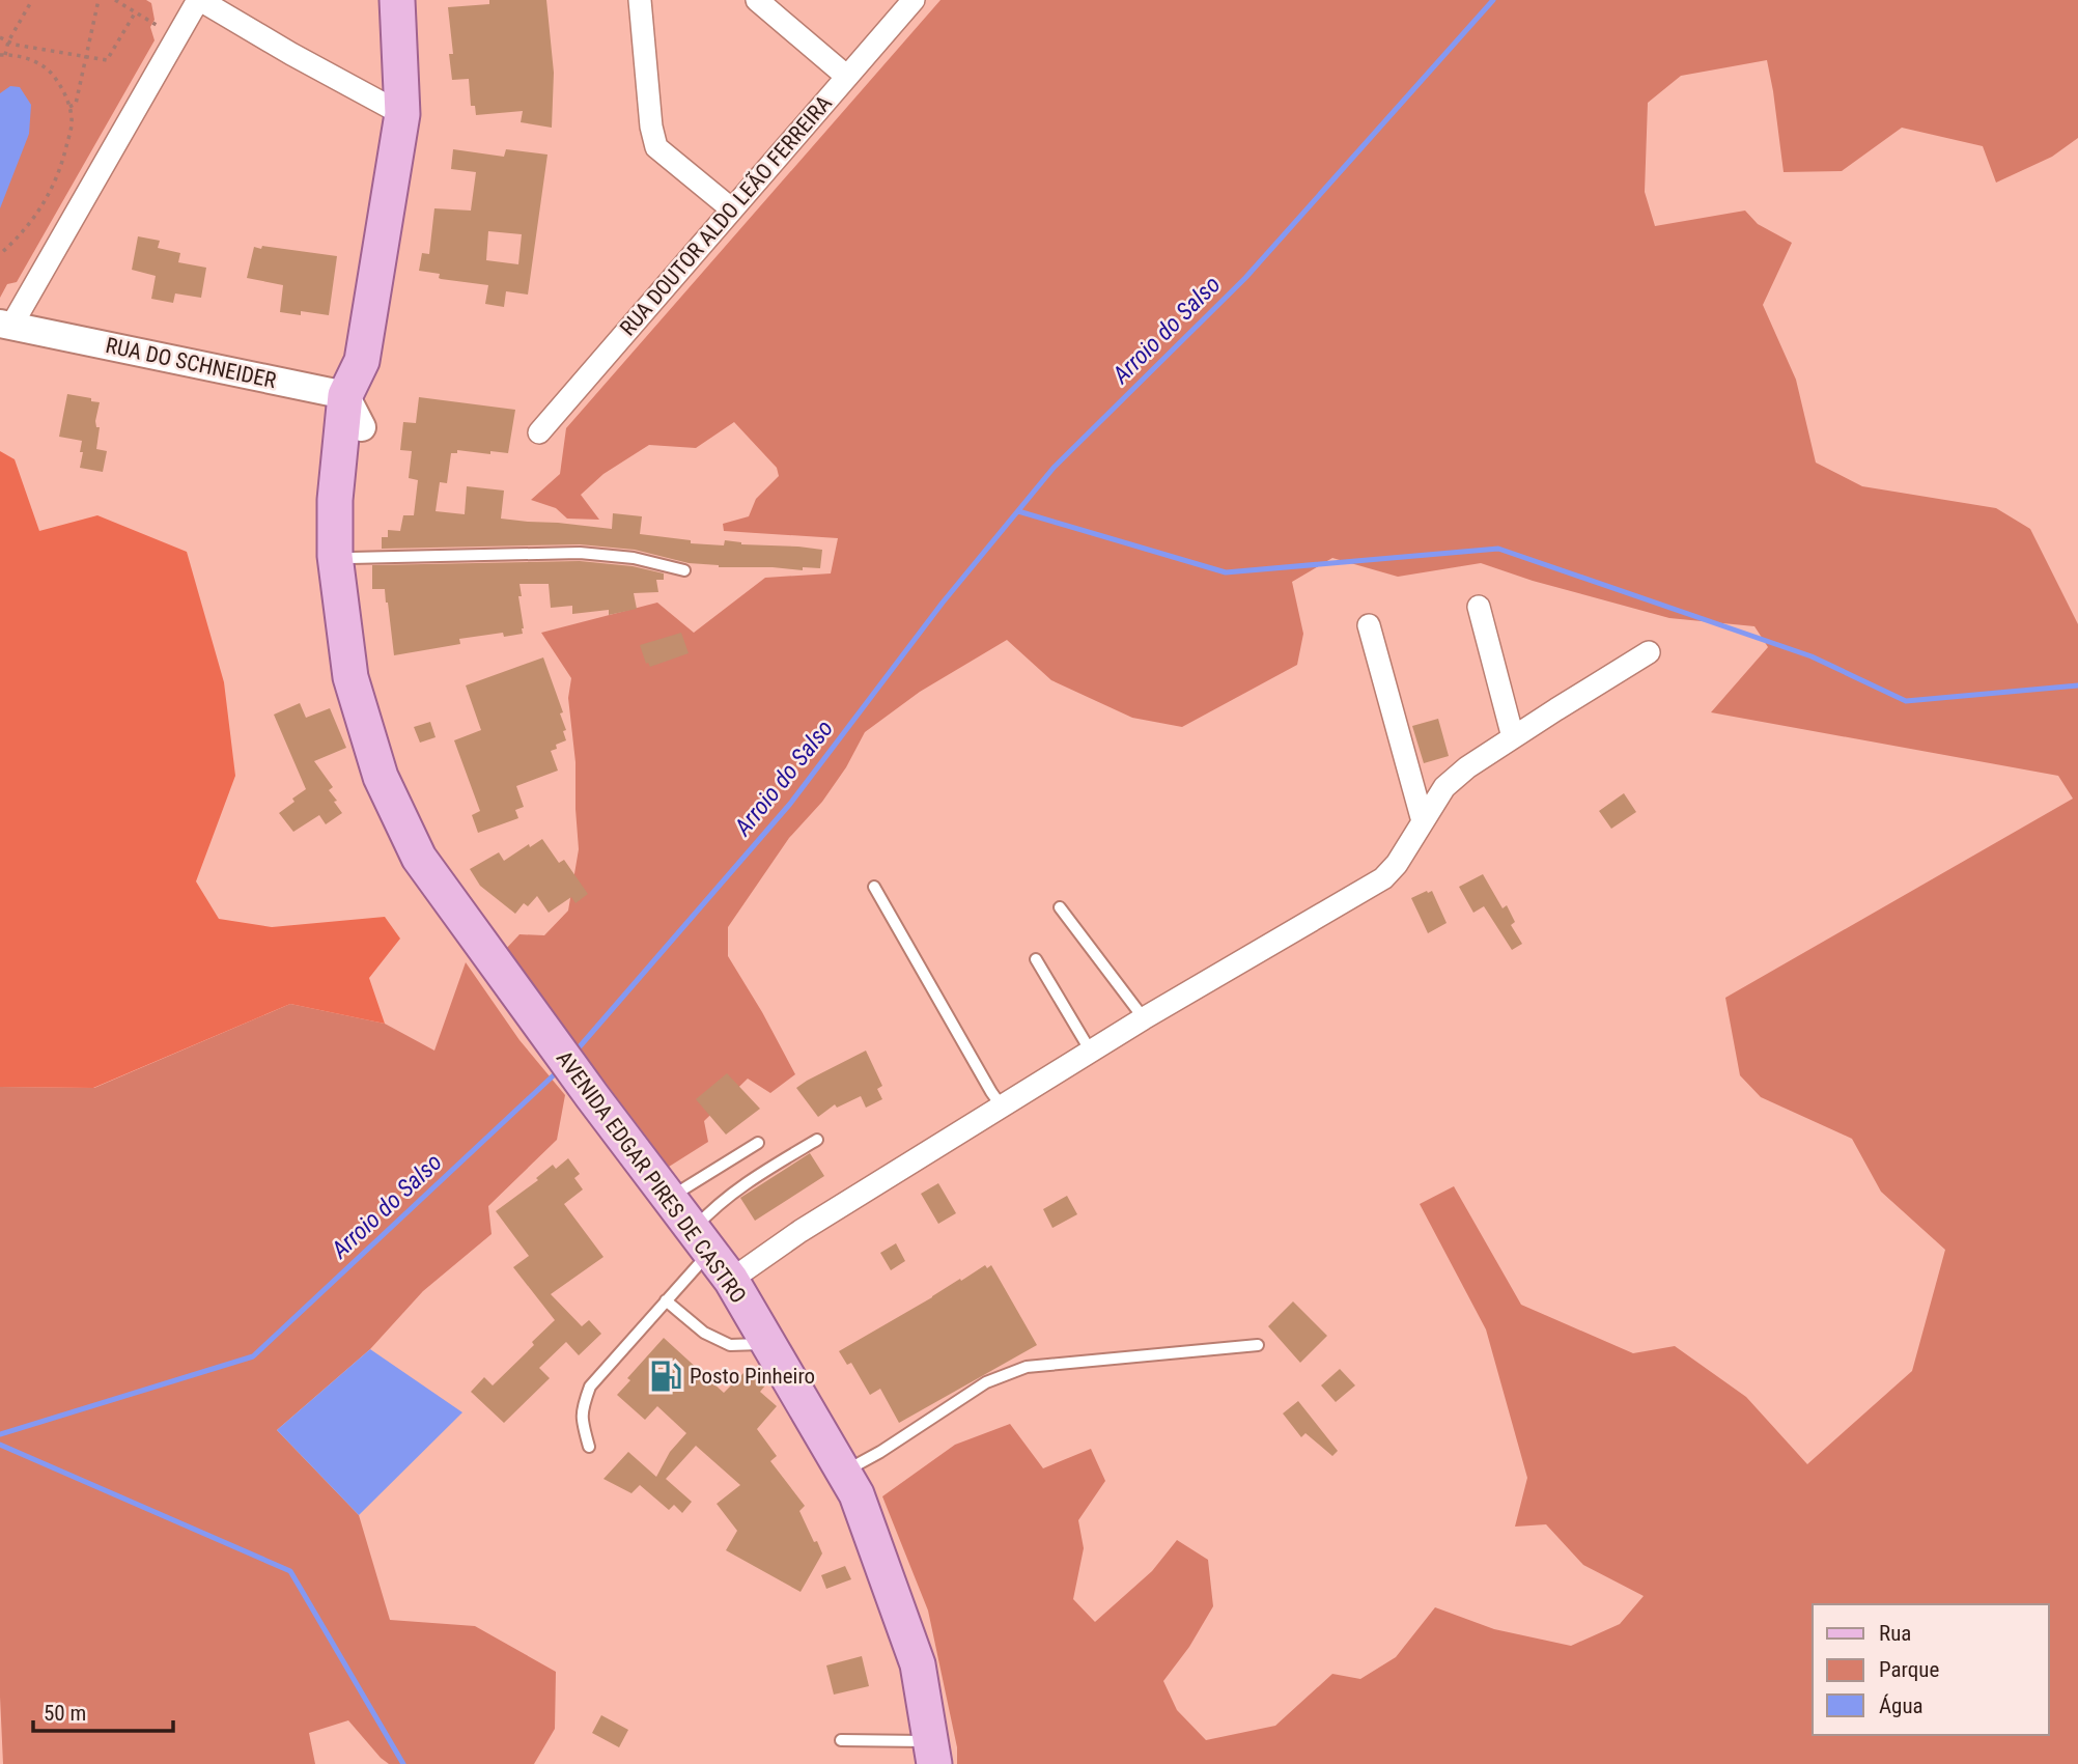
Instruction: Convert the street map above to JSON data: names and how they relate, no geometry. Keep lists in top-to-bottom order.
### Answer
{
  "streets": {
    "main road": ["AVENIDA EDGAR PIRES DE CASTRO"],
    "street": ["RUA DOUTOR ALDO LEÃO FERREIRA", "RUA DO SCHNEIDER"]
  },
  "crossings": [
    ["RUA DO SCHNEIDER", "AVENIDA EDGAR PIRES DE CASTRO"]
  ],
  "water": ["Arroio do Salso"],
  "places": {
    "fuel station": ["Posto Pinheiro"]
  },
  "legend": ["Rua", "Parque", "Água"],
  "scale_bar": "50 m"
}
